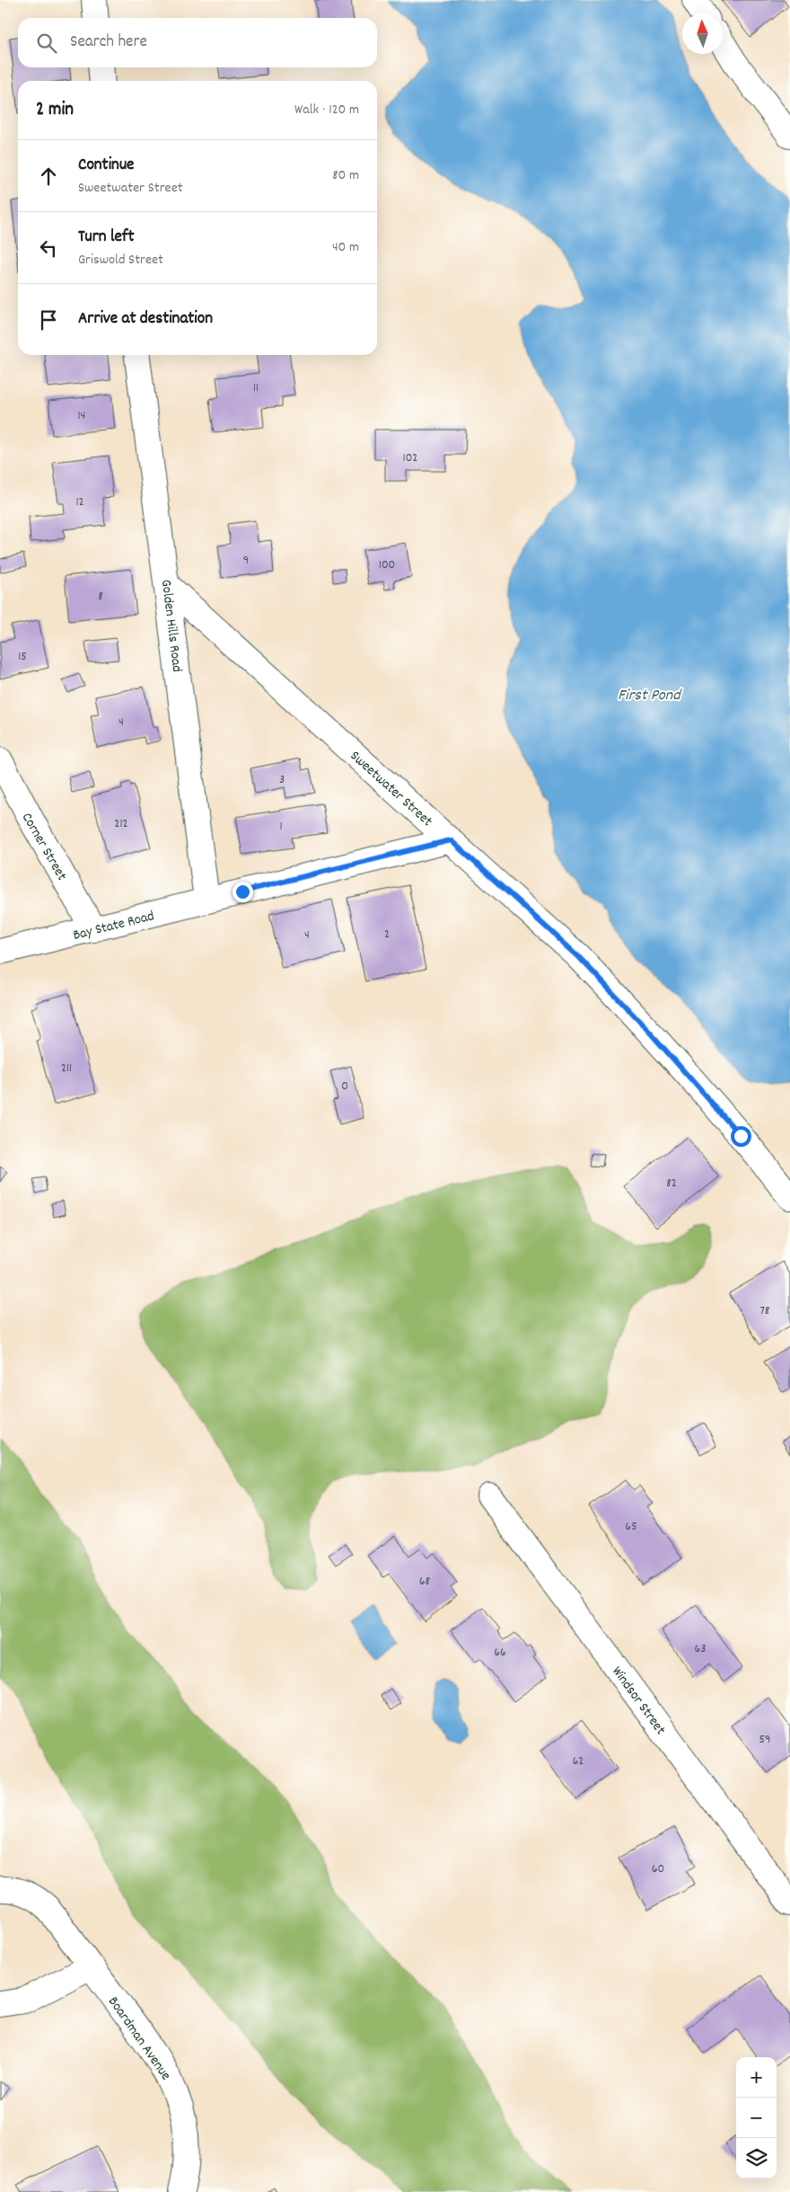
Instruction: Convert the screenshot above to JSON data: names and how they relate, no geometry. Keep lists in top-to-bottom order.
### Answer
{
  "streets": {
    "street": [
      "Golden Hills Road",
      "Sweetwater Street",
      "Corner Street",
      "Bay State Road",
      "Windsor Street",
      "Boardman Avenue"
    ]
  },
  "crossings": [
    ["Golden Hills Road", "Sweetwater Street"],
    ["Golden Hills Road", "Bay State Road"],
    ["Sweetwater Street", "Bay State Road"],
    ["Corner Street", "Bay State Road"]
  ],
  "water": ["First Pond"],
  "house_numbers": [
    "11",
    "14",
    "102",
    "12",
    "9",
    "100",
    "8",
    "15",
    "4",
    "3",
    "212",
    "1",
    "2",
    "4",
    "211",
    "0",
    "82",
    "78",
    "65",
    "68",
    "63",
    "66",
    "59",
    "62",
    "60"
  ],
  "north": "top",
  "page": {
    "search": "Search here",
    "heading": ["2 min", "Walk · 120 m"],
    "list": [
      ["Continue", "Sweetwater Street", "80 m"],
      ["Turn left", "Griswold Street", "40 m"],
      "Arrive at destination"
    ],
    "map_buttons": ["+", "−"]
  }
}
